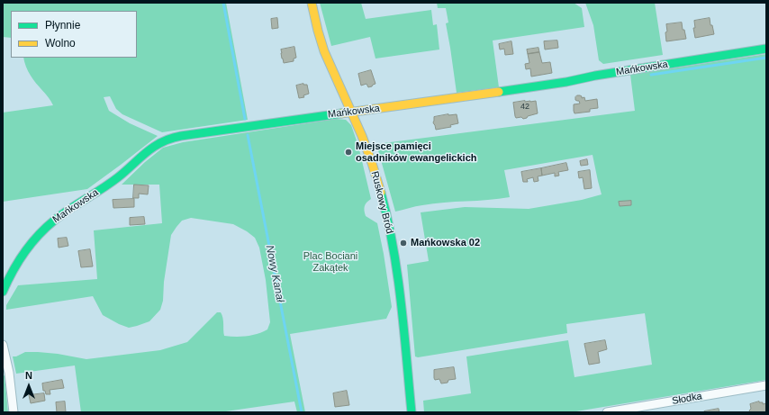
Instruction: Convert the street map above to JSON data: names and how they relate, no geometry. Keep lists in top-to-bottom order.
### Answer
{
  "streets": {
    "street": ["Mańkowska", "Ruskowy Bród", "Słodka"]
  },
  "crossings": [
    ["Mańkowska", "Ruskowy Bród"]
  ],
  "water": ["Nowy Kanał"],
  "parks": ["Plac Bociani Zakątek"],
  "places": ["Miejsce pamięci osadników ewangelickich", "Mańkowska 02"],
  "house_numbers": ["42"],
  "legend": ["Płynnie", "Wolno"],
  "north": "top"
}
